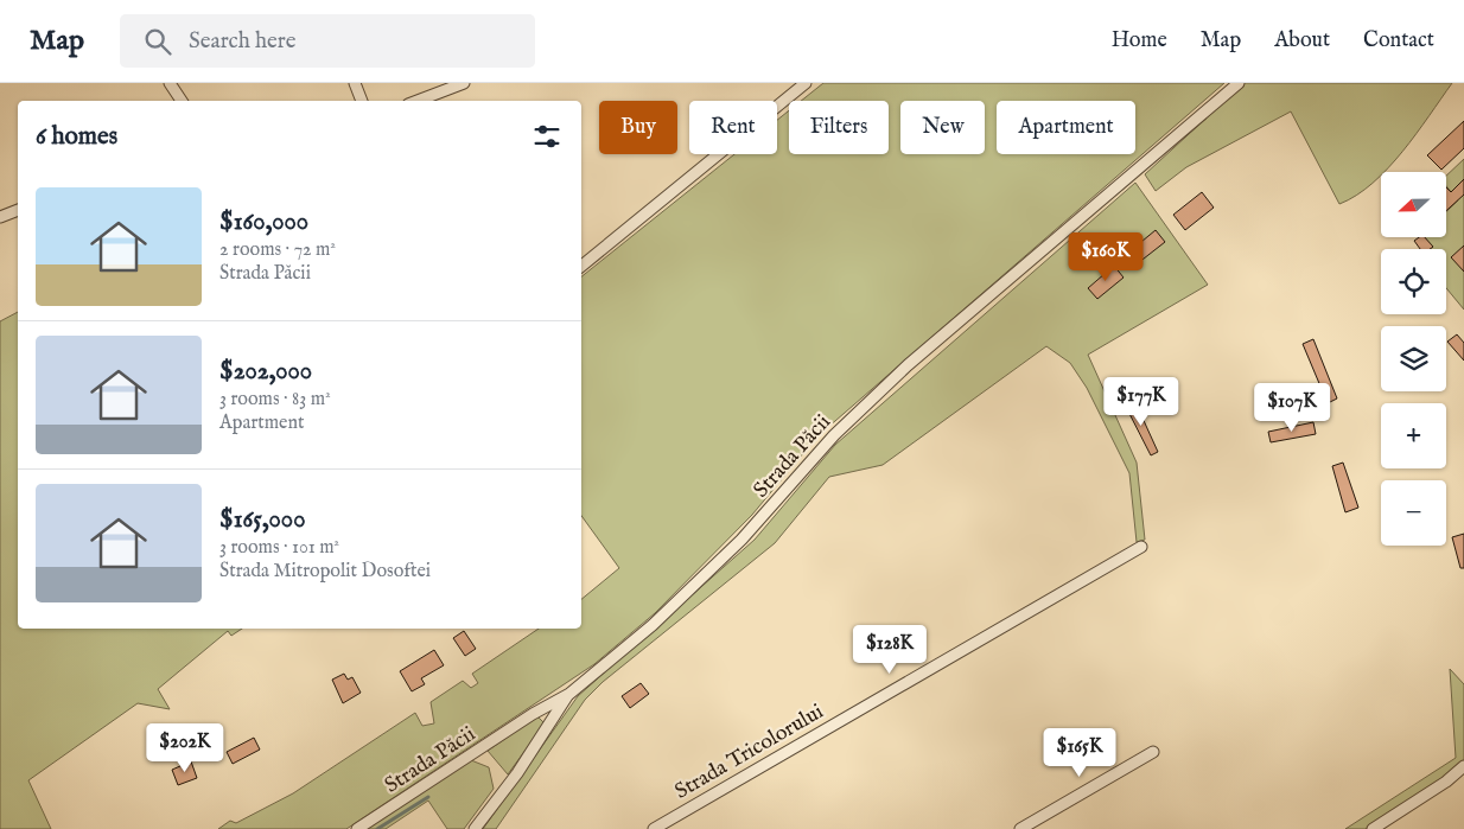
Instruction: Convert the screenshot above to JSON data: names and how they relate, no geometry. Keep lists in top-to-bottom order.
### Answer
{
  "streets": {
    "street": ["Strada Păcii", "Strada Tricolorului"]
  },
  "north": "left",
  "page": {
    "header": "Map",
    "search": "Search here",
    "nav": [
      "Home",
      "Map",
      "About",
      "Contact"
    ],
    "chip": [
      "Buy",
      "Rent",
      "Filters",
      "New",
      "Apartment"
    ],
    "heading": "6 homes",
    "map_buttons": ["+", "−"],
    "list": [
      {
        "name": "$160,000",
        "note": "2 rooms · 72 m² · Strada Păcii"
      },
      {
        "name": "$202,000",
        "note": "3 rooms · 83 m² · Apartment"
      },
      {
        "name": "$165,000",
        "note": "3 rooms · 101 m² · Strada Mitropolit Dosoftei"
      }
    ],
    "price": [
      "$160K",
      "$177K",
      "$107K",
      "$128K",
      "$202K",
      "$165K"
    ]
  }
}
